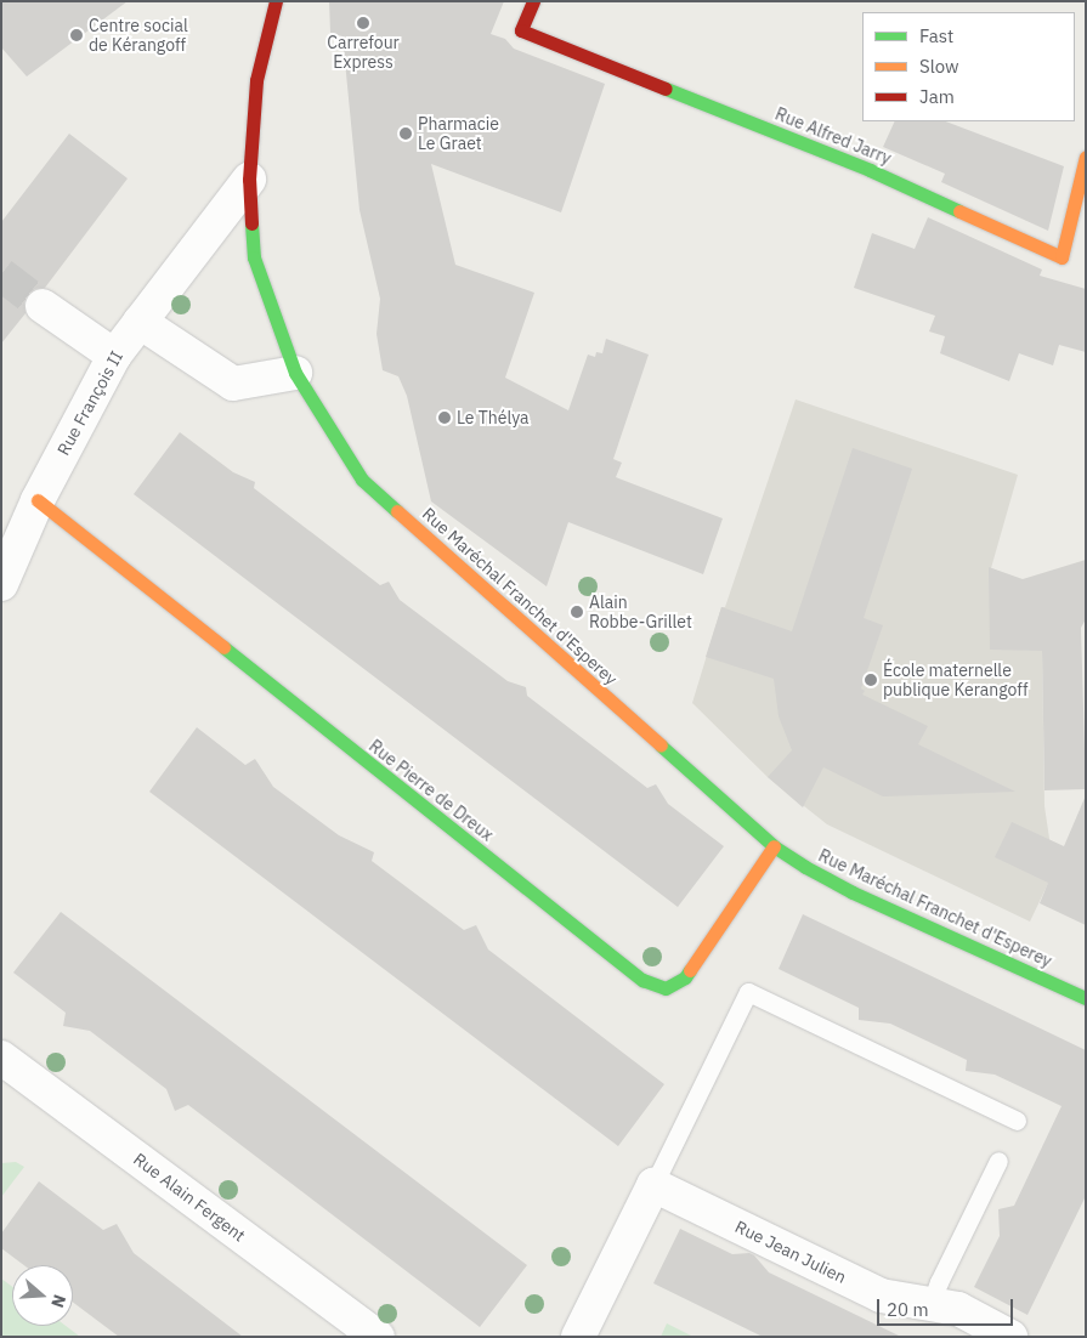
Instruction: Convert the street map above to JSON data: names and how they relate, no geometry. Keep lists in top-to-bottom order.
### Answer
{
  "streets": {
    "street": [
      "Rue Alfred Jarry",
      "Rue François II",
      "Rue Maréchal Franchet d'Esperey",
      "Rue Pierre de Dreux",
      "Rue Alain Fergent",
      "Rue Jean Julien"
    ]
  },
  "crossings": [
    ["Rue François II", "Rue Maréchal Franchet d'Esperey"],
    ["Rue François II", "Rue Pierre de Dreux"],
    ["Rue Maréchal Franchet d'Esperey", "Rue Pierre de Dreux"]
  ],
  "places": [
    "Carrefour Express",
    "Centre social de Kérangoff",
    "Pharmacie Le Graet",
    "Le Thélya",
    "Alain Robbe-Grillet",
    "École maternelle publique Kerangoff"
  ],
  "legend": ["Fast", "Slow", "Jam"],
  "scale_bar": "20 m",
  "north": "right"
}
